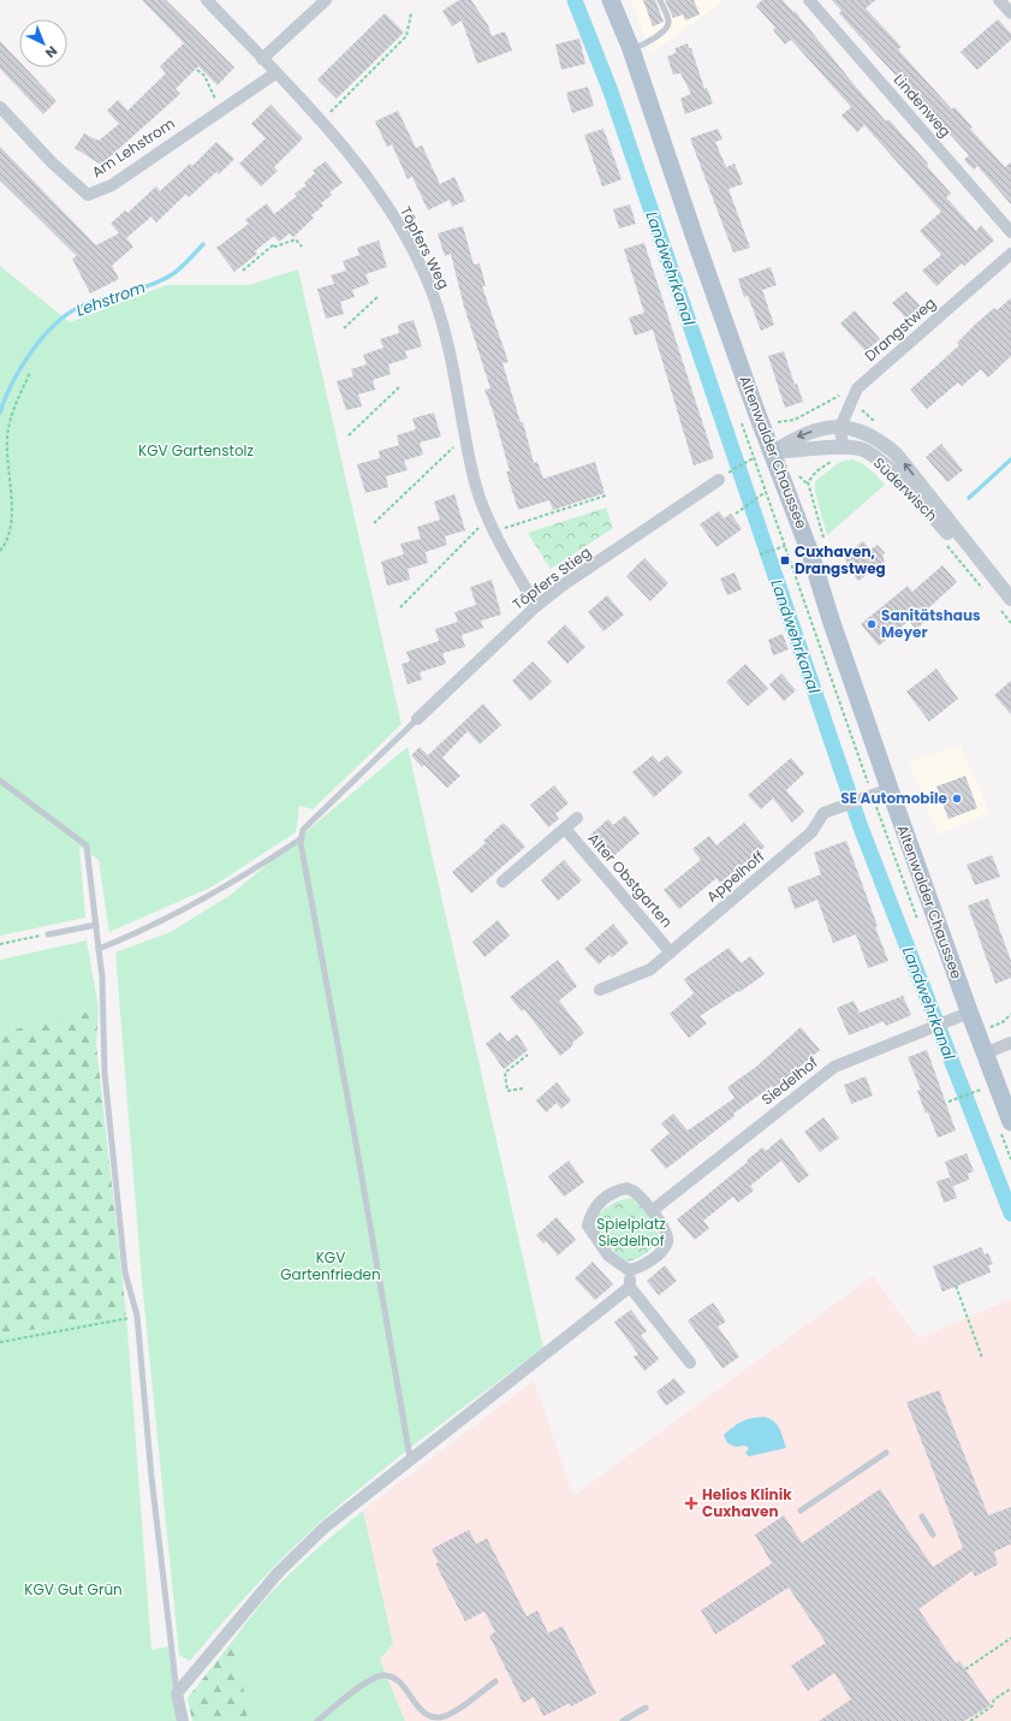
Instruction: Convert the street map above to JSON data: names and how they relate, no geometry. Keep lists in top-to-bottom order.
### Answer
{
  "streets": {
    "main road": ["Altenwalder Chaussee"],
    "street": [
      "Lindenweg",
      "Am Lehstrom",
      "Töpfers Weg",
      "Drangstweg",
      "Süderwisch",
      "Töpfers Stieg",
      "Appelhoff",
      "Alter Obstgarten",
      "Siedelhof"
    ]
  },
  "crossings": [
    ["Am Lehstrom", "Töpfers Weg"],
    ["Töpfers Weg", "Töpfers Stieg"],
    ["Drangstweg", "Süderwisch"],
    ["Altenwalder Chaussee", "Süderwisch"],
    ["Altenwalder Chaussee", "Appelhoff"],
    ["Altenwalder Chaussee", "Siedelhof"],
    ["Appelhoff", "Alter Obstgarten"]
  ],
  "water": ["Landwehrkanal", "Lehstrom"],
  "parks": [
    "KGV Gartenstolz",
    "Spielplatz Siedelhof",
    "KGV Gartenfrieden",
    "KGV Gut Grün"
  ],
  "places": {
    "transit": ["Cuxhaven, Drangstweg"],
    "other": ["Sanitätshaus Meyer", "SE Automobile"],
    "health": ["Helios Klinik Cuxhaven"]
  },
  "north": "bottom right"
}
